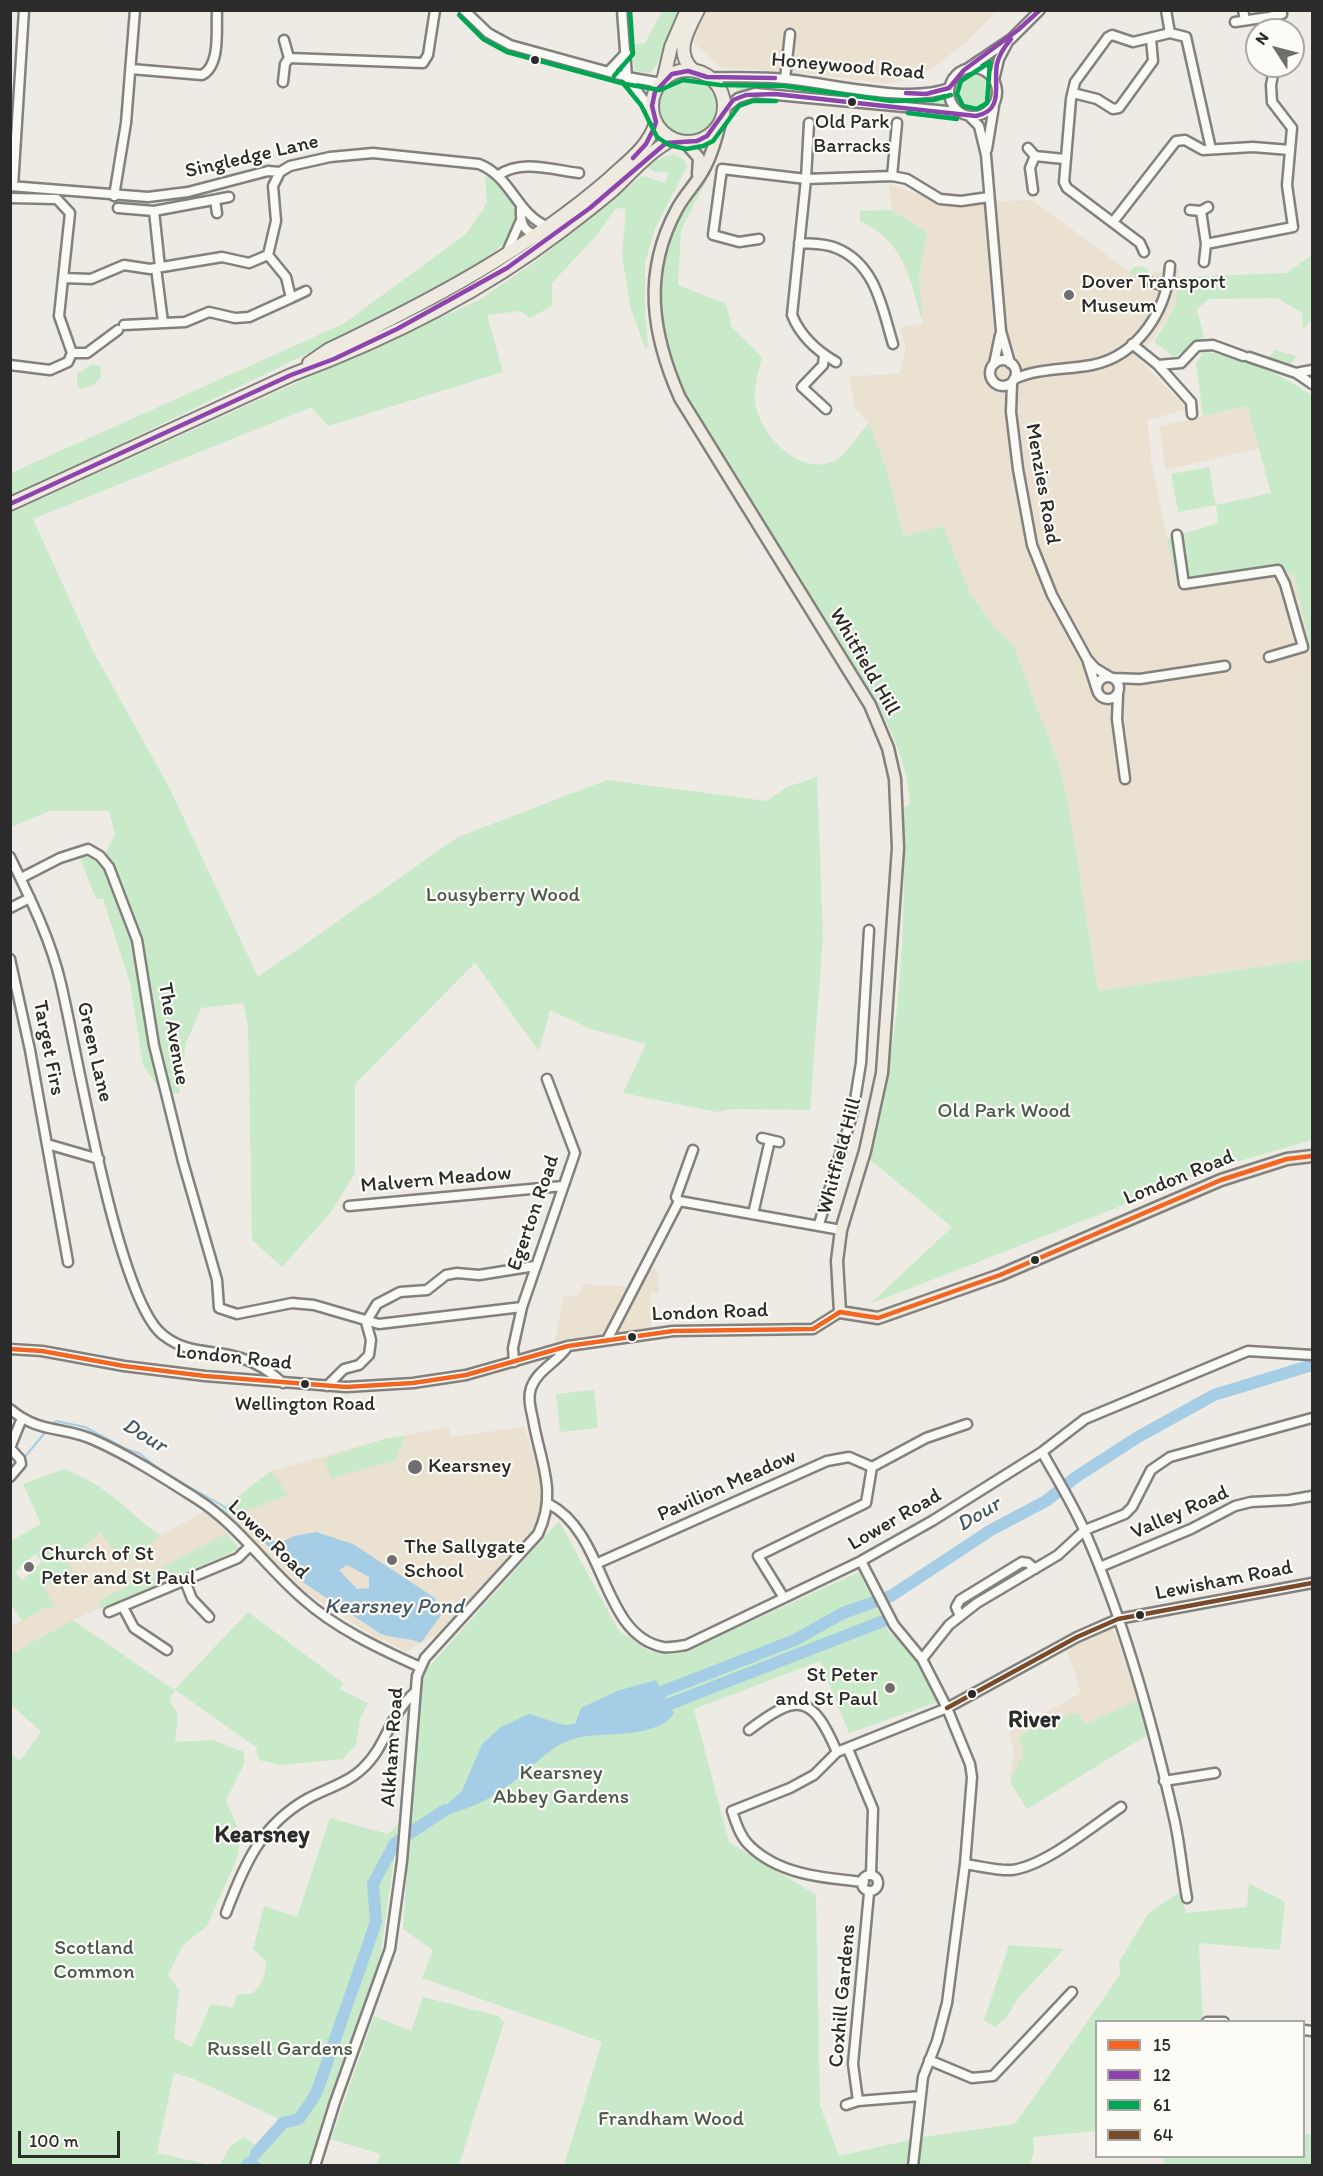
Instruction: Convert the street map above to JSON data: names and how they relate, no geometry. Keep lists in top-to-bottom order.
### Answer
{
  "streets": {
    "main road": ["Whitfield Hill", "London Road"],
    "street": [
      "Honeywood Road",
      "Singledge Lane",
      "Menzies Road",
      "The Avenue",
      "Target Firs",
      "Green Lane",
      "Malvern Meadow",
      "Egerton Road",
      "Pavilion Meadow",
      "Valley Road",
      "Lower Road",
      "Lewisham Road",
      "Alkham Road",
      "Coxhill Gardens"
    ]
  },
  "crossings": [
    ["Honeywood Road", "Whitfield Hill"],
    ["Whitfield Hill", "London Road"],
    ["The Avenue", "Green Lane"],
    ["Green Lane", "London Road"],
    ["London Road", "Egerton Road"],
    ["London Road", "Alkham Road"],
    ["Malvern Meadow", "Egerton Road"],
    ["Pavilion Meadow", "Lower Road"],
    ["Lower Road", "Alkham Road"],
    ["Lewisham Road", "Coxhill Gardens"]
  ],
  "districts": ["River", "Kearsney"],
  "water": ["Dour", "Kearsney Pond"],
  "parks": [
    "Lousyberry Wood",
    "Old Park Wood",
    "Kearsney Abbey Gardens",
    "Scotland Common",
    "Russell Gardens",
    "Frandham Wood"
  ],
  "places": [
    "Old Park Barracks",
    "Dover Transport Museum",
    "Wellington Road",
    "Kearsney",
    "The Sallygate School",
    "Church of St Peter and St Paul",
    "St Peter and St Paul"
  ],
  "lines": [
    "transit line 12",
    "transit line 61",
    "transit line 15",
    "transit line 64"
  ],
  "legend": [
    "15",
    "12",
    "61",
    "64"
  ],
  "scale_bar": "100 m",
  "north": "top left"
}
